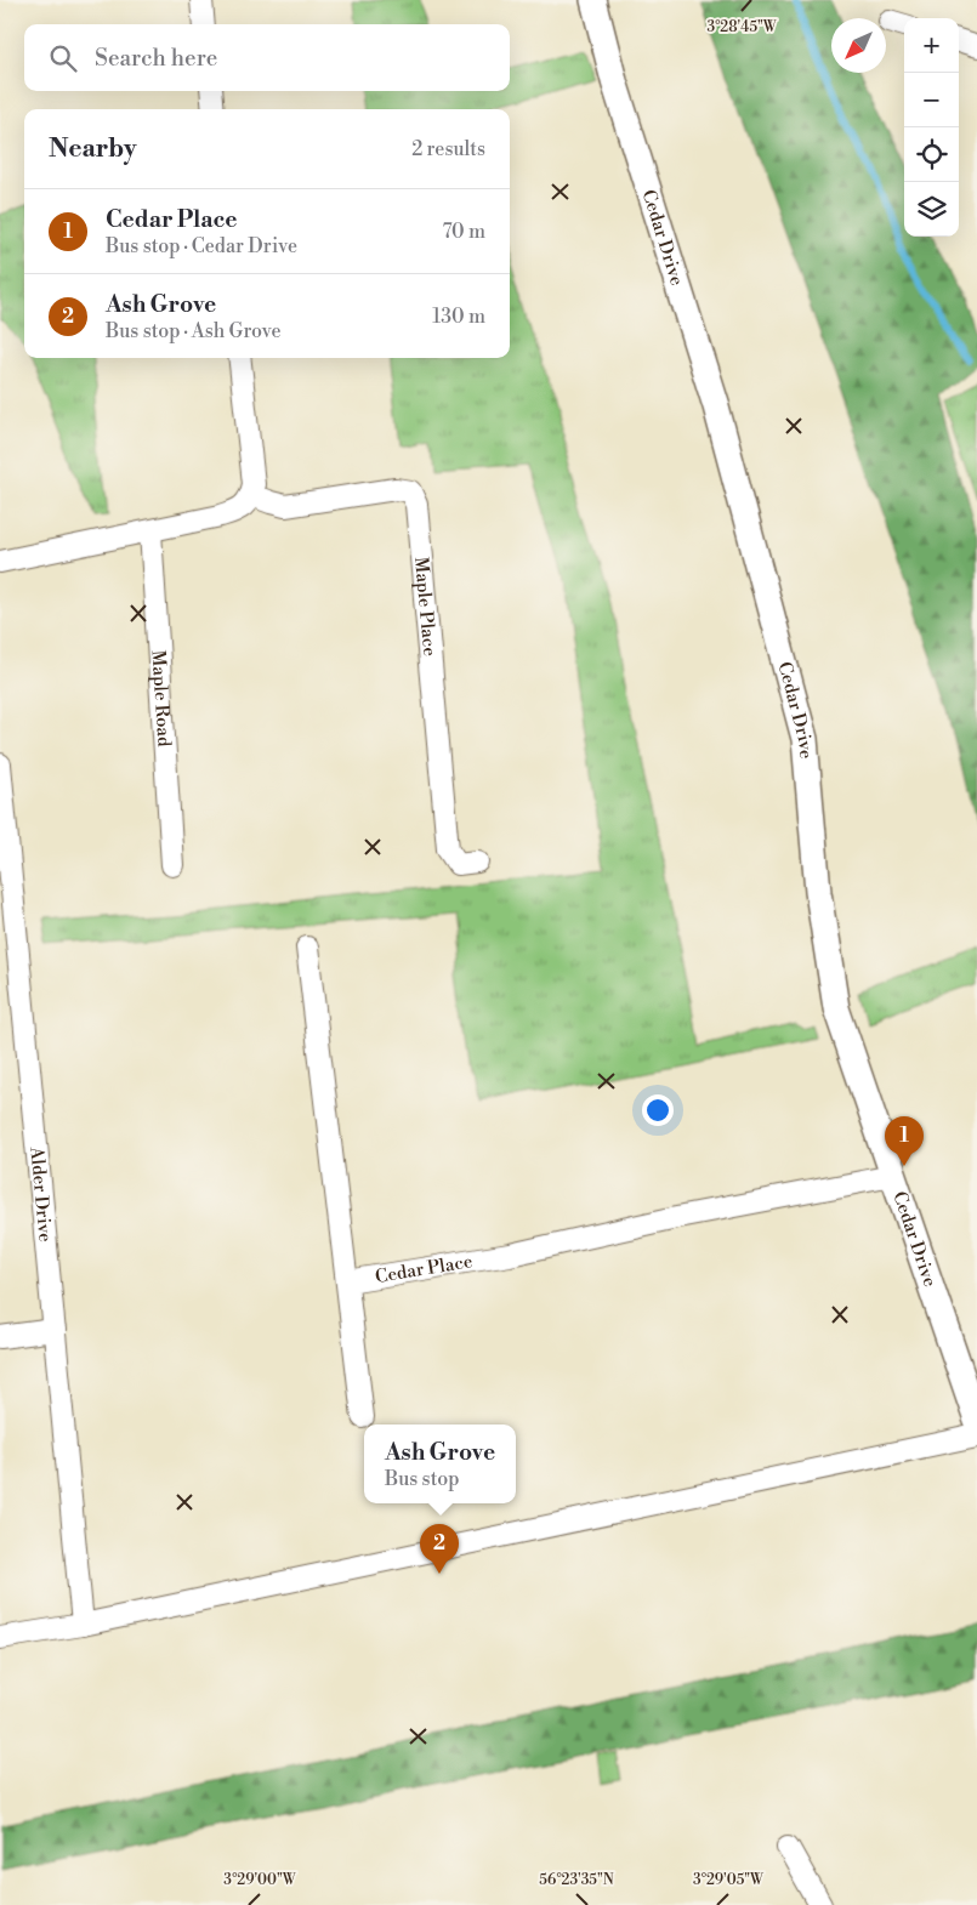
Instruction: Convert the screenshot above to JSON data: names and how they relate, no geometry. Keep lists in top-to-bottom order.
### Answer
{
  "streets": {
    "street": [
      "Cedar Drive",
      "Maple Place",
      "Maple Road",
      "Alder Drive",
      "Cedar Place"
    ]
  },
  "crossings": [
    ["Cedar Drive", "Cedar Place"]
  ],
  "north": "bottom left",
  "page": {
    "map_buttons": ["+", "−"],
    "search": "Search here",
    "heading": ["Nearby", "2 results"],
    "list": [
      {
        "mark": "1",
        "name": "Cedar Place",
        "note": "Bus stop · Cedar Drive",
        "value": "70 m"
      },
      {
        "mark": "2",
        "name": "Ash Grove",
        "note": "Bus stop · Ash Grove",
        "value": "130 m"
      }
    ],
    "pins": ["1", "2"],
    "popup": ["Ash Grove", "Bus stop"]
  },
  "coordinates": [
    "3°28'45\"W",
    "3°29'00\"W",
    "56°23'35\"N",
    "3°29'05\"W"
  ]
}
